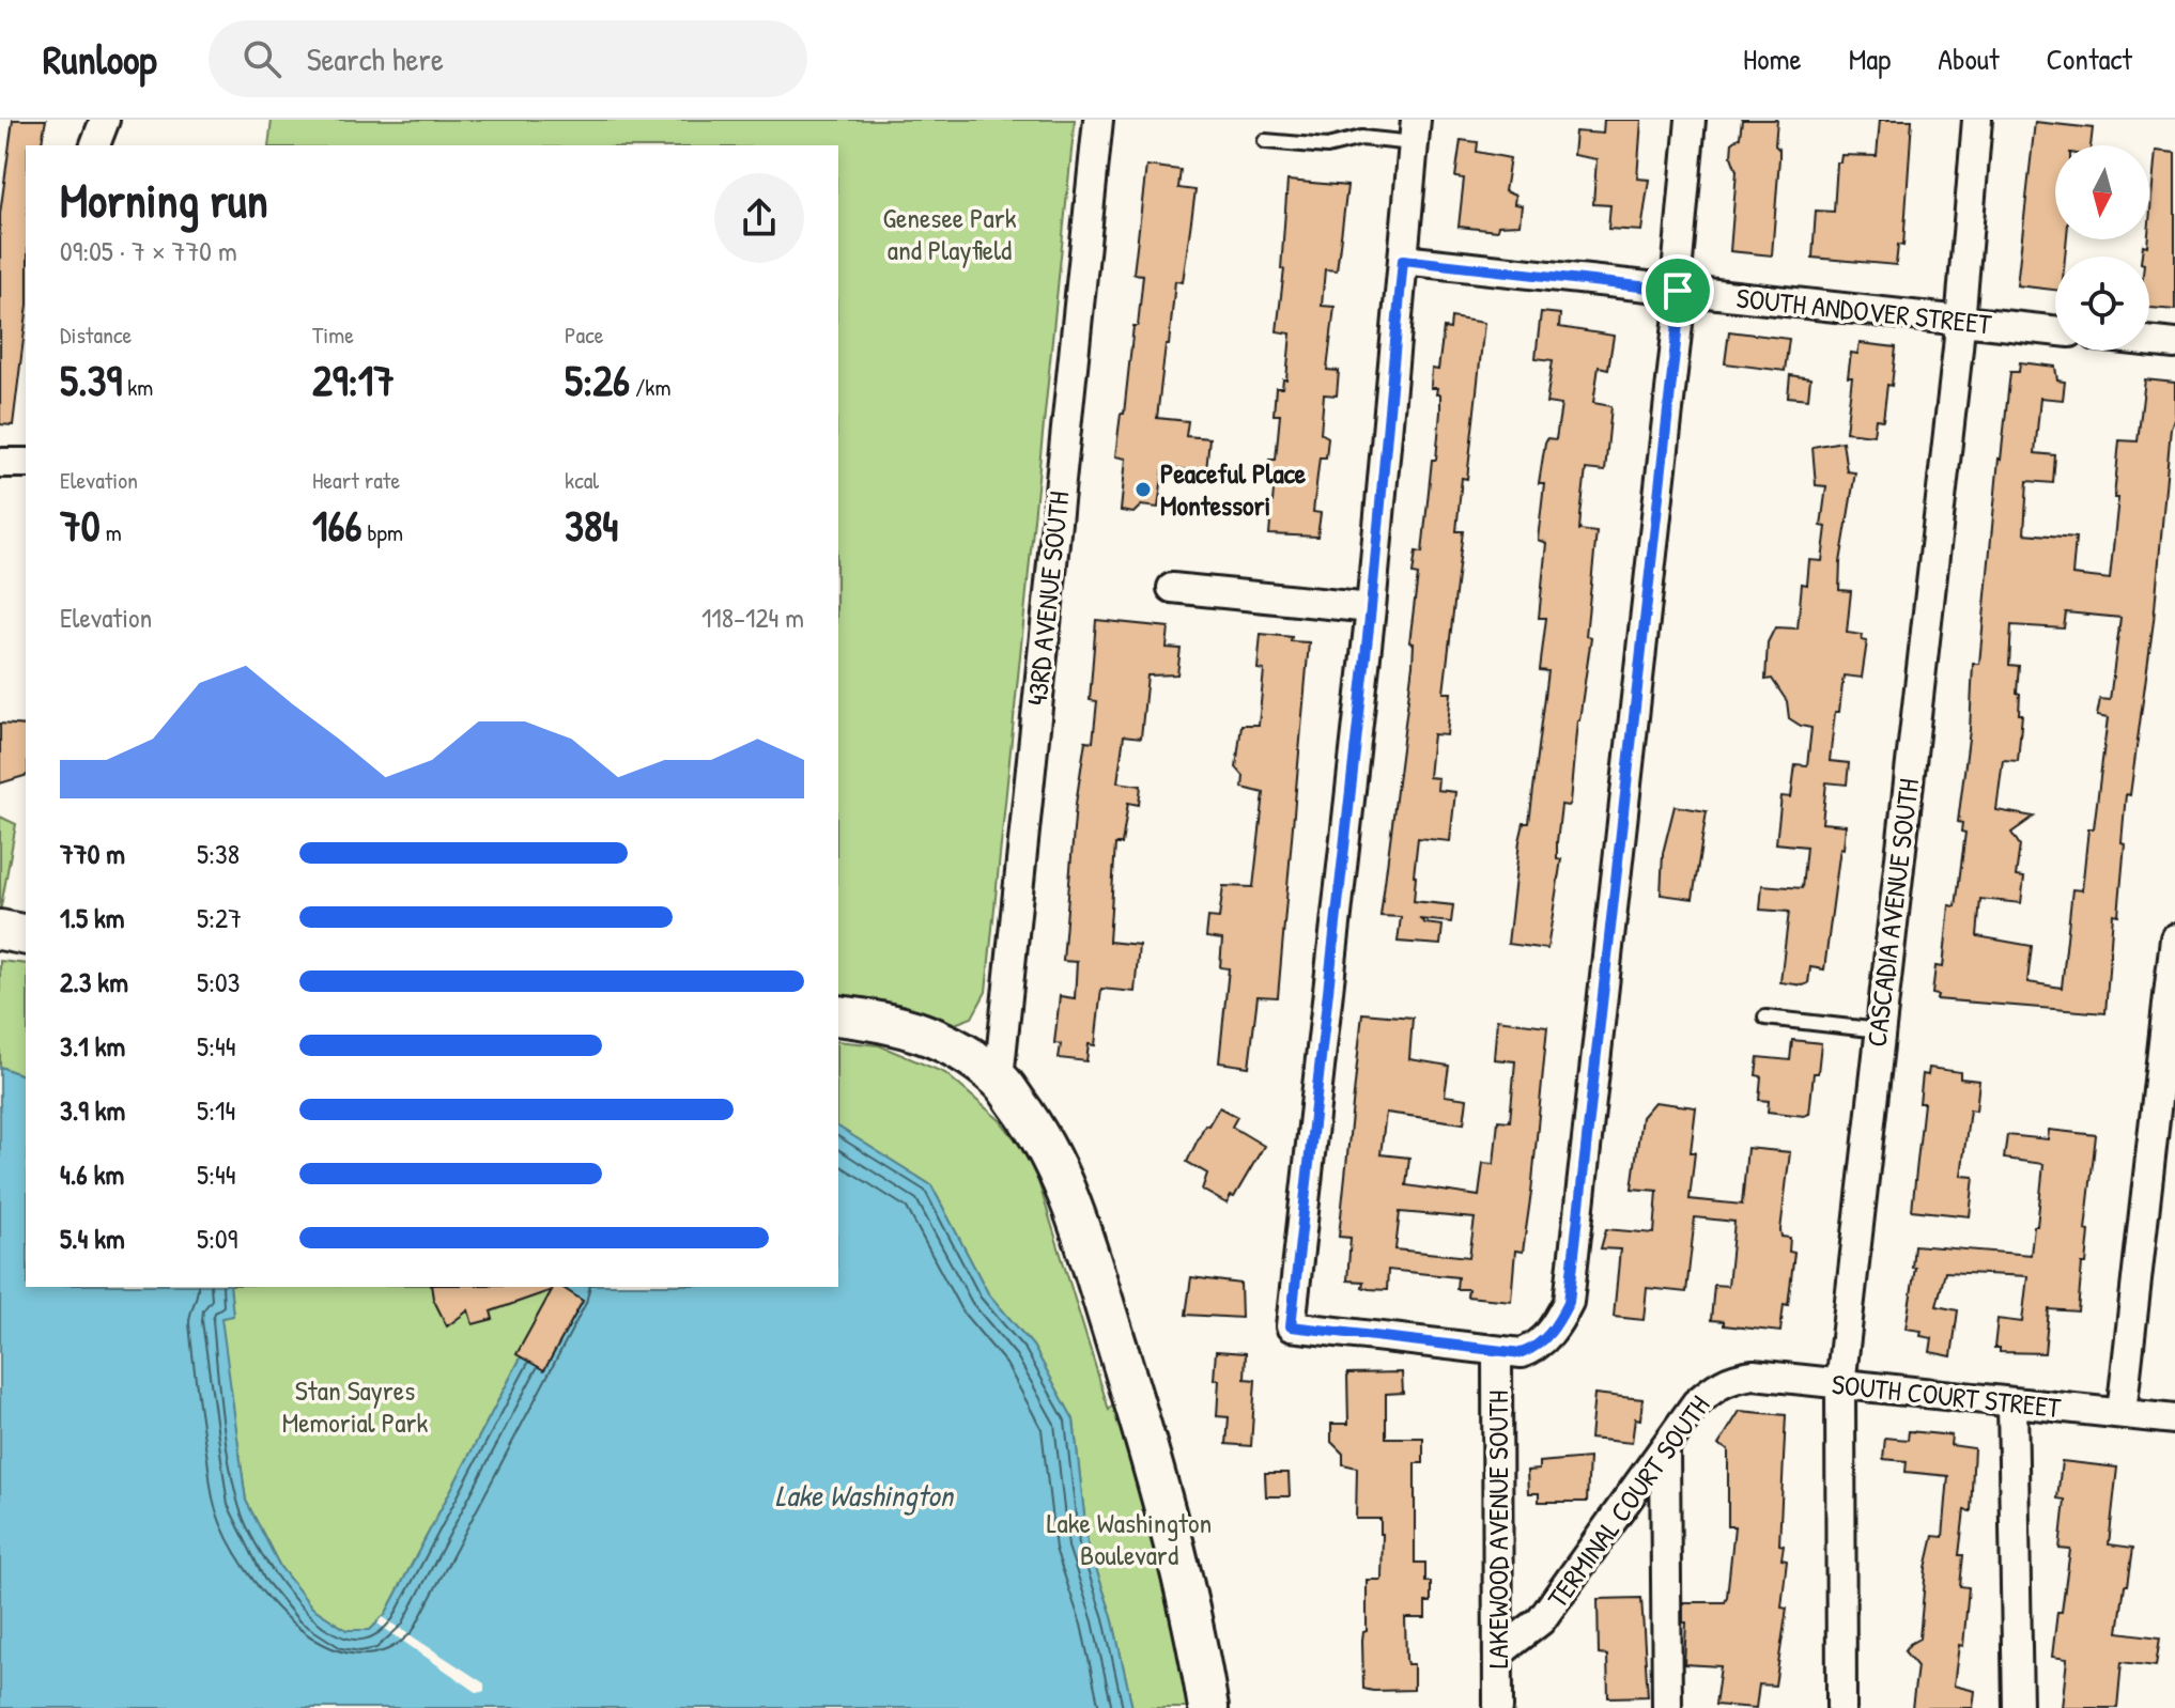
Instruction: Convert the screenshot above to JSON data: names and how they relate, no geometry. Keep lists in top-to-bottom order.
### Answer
{
  "streets": {
    "street": [
      "SOUTH ANDOVER STREET",
      "43RD AVENUE SOUTH",
      "CASCADIA AVENUE SOUTH",
      "SOUTH COURT STREET",
      "TERMINAL COURT SOUTH",
      "LAKEWOOD AVENUE SOUTH"
    ]
  },
  "crossings": [
    ["SOUTH ANDOVER STREET", "CASCADIA AVENUE SOUTH"],
    ["CASCADIA AVENUE SOUTH", "SOUTH COURT STREET"],
    ["SOUTH COURT STREET", "TERMINAL COURT SOUTH"],
    ["TERMINAL COURT SOUTH", "LAKEWOOD AVENUE SOUTH"]
  ],
  "water": ["Lake Washington"],
  "parks": ["Genesee Park and Playfield", "Stan Sayres Memorial Park", "Lake Washington Boulevard"],
  "places": ["Peaceful Place Montessori"],
  "north": "bottom",
  "page": {
    "header": "Runloop",
    "search": "Search here",
    "nav": [
      "Home",
      "Map",
      "About",
      "Contact"
    ],
    "heading": ["Morning run", "09:05 · 7 × 770 m"],
    "stats": [
      ["Distance", "5.39 km"],
      ["Time", "29:17"],
      ["Pace", "5:26 /km"],
      ["Elevation", "70 m"],
      ["Heart rate", "166 bpm"],
      ["kcal", "384"]
    ],
    "chart": ["Elevation", "118–124 m"],
    "list": [
      {
        "name": "770 m",
        "note": "5:38"
      },
      {
        "name": "1.5 km",
        "note": "5:27"
      },
      {
        "name": "2.3 km",
        "note": "5:03"
      },
      {
        "name": "3.1 km",
        "note": "5:44"
      },
      {
        "name": "3.9 km",
        "note": "5:14"
      },
      {
        "name": "4.6 km",
        "note": "5:44"
      },
      {
        "name": "5.4 km",
        "note": "5:09"
      }
    ]
  }
}
